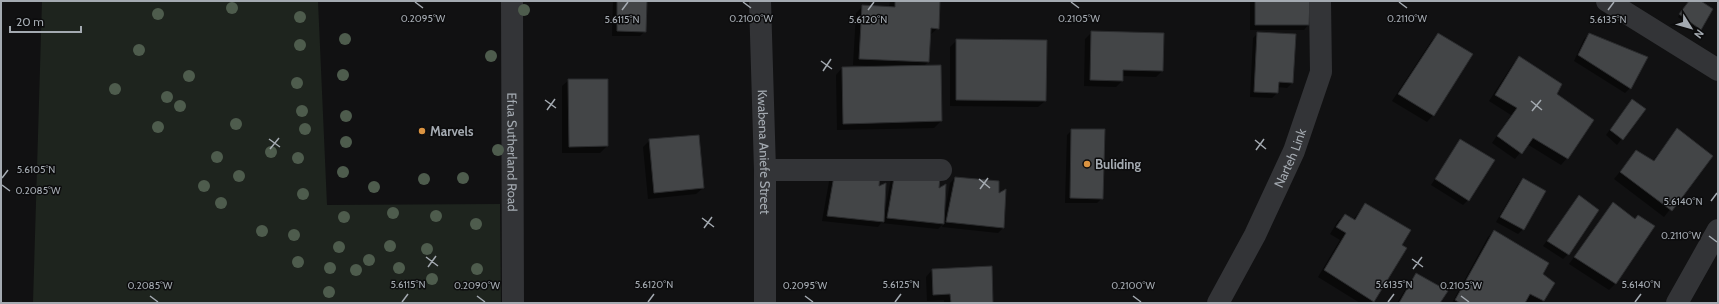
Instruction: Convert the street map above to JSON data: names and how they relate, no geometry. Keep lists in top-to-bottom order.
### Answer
{
  "streets": {
    "street": ["Efua Sutherland Road", "Kwabena Aniefe Street", "Narteh Link"]
  },
  "places": ["Marvels", "Buliding"],
  "scale_bar": "20 m",
  "north": "bottom right",
  "coordinates": [
    "0.2100°W",
    "0.2110°W",
    "0.2095°W",
    "0.2105°W",
    "5.6115°N",
    "5.6120°N",
    "5.6135°N",
    "5.6105°N",
    "0.2085°W",
    "5.6140°N",
    "5.6125°N",
    "0.2090°W"
  ]
}
